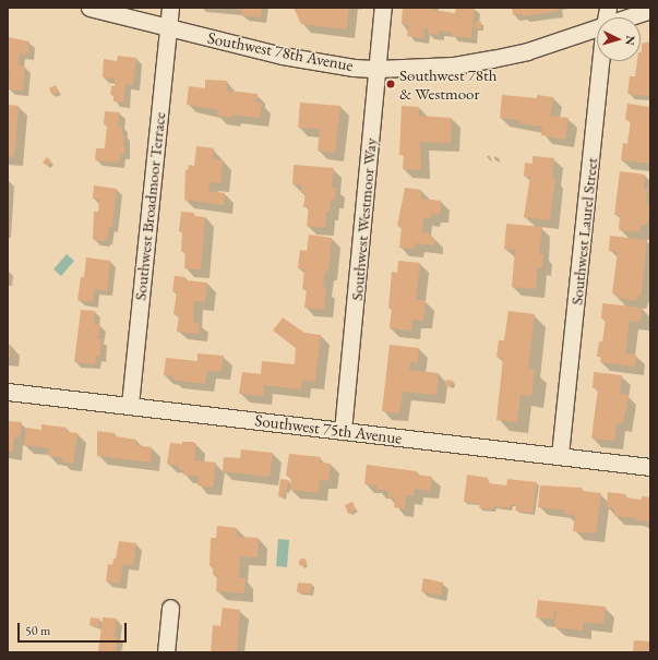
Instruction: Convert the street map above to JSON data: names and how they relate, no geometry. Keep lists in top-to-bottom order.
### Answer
{
  "streets": {
    "street": [
      "Southwest 78th Avenue",
      "Southwest Broadmoor Terrace",
      "Southwest Westmoor Way",
      "Southwest Laurel Street",
      "Southwest 75th Avenue"
    ]
  },
  "crossings": [
    ["Southwest 78th Avenue", "Southwest Broadmoor Terrace"],
    ["Southwest 78th Avenue", "Southwest Westmoor Way"],
    ["Southwest Broadmoor Terrace", "Southwest 75th Avenue"],
    ["Southwest Westmoor Way", "Southwest 75th Avenue"],
    ["Southwest Laurel Street", "Southwest 75th Avenue"]
  ],
  "places": ["Southwest 78th & Westmoor"],
  "scale_bar": "50 m",
  "north": "right"
}
